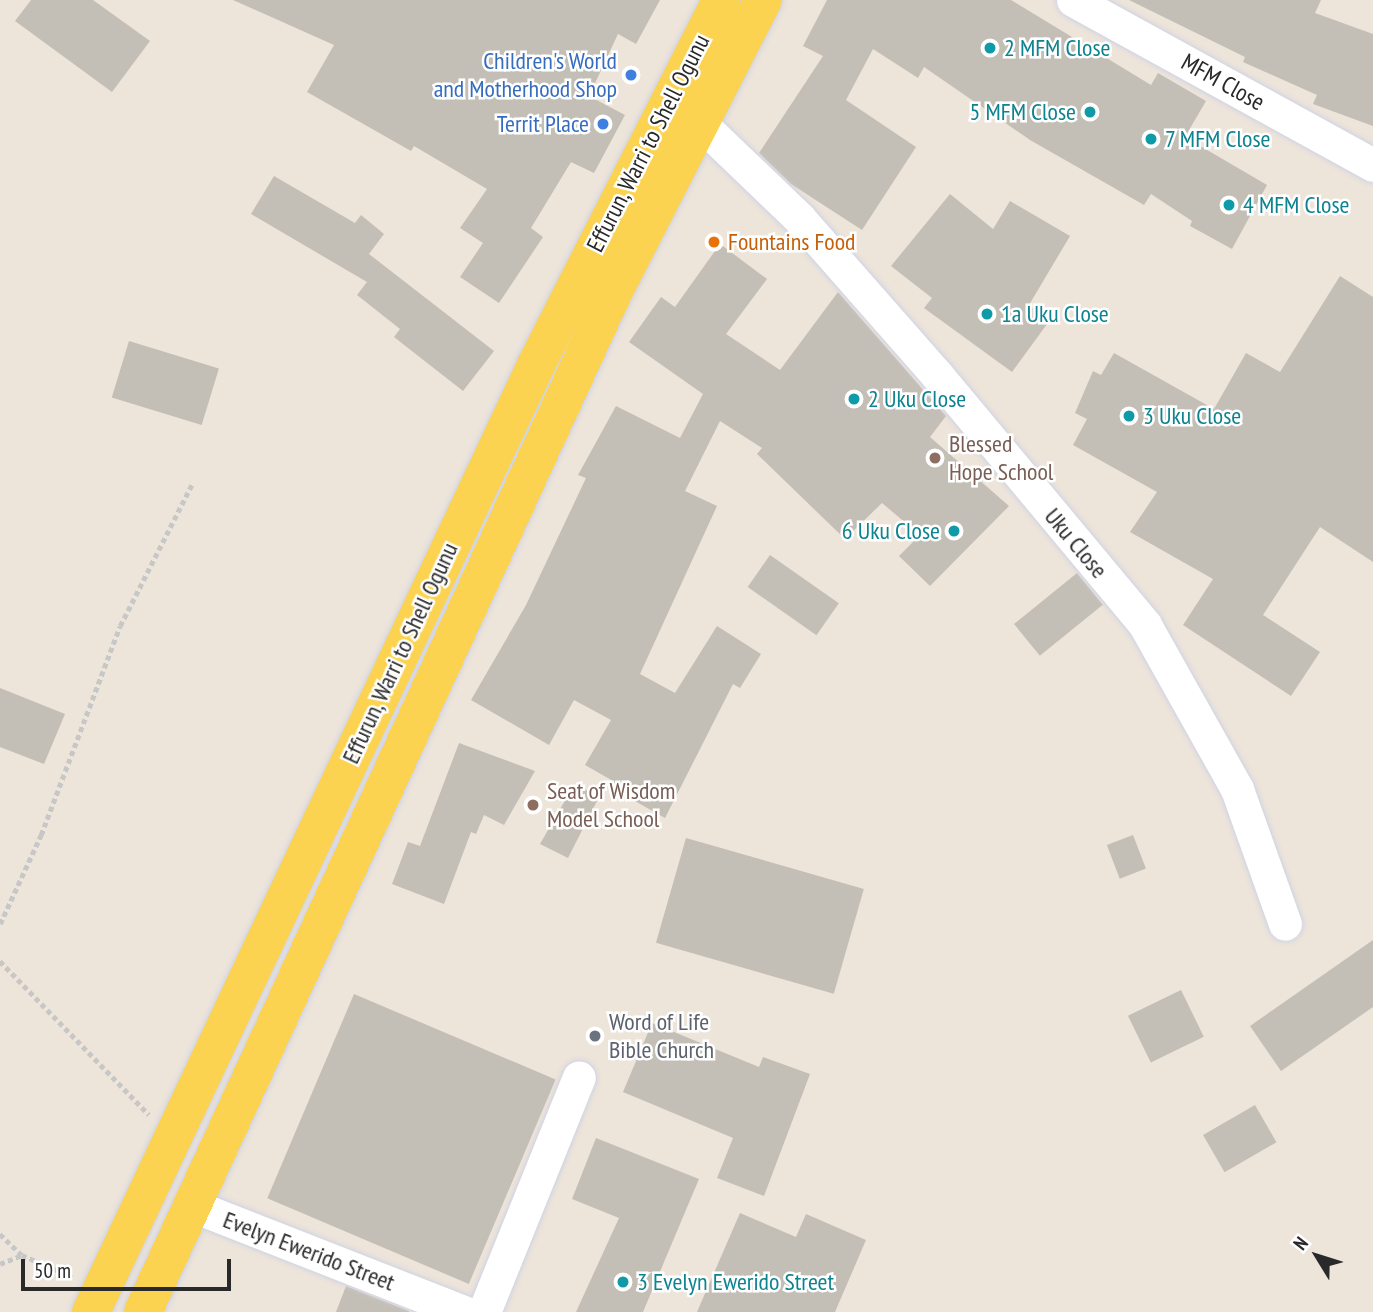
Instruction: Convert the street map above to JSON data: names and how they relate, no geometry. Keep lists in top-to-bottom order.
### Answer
{
  "streets": {
    "main road": ["Effurun, Warri to Shell Ogunu"],
    "street": ["MFM Close", "Uku Close", "Evelyn Ewerido Street"]
  },
  "crossings": [
    ["Effurun, Warri to Shell Ogunu", "Uku Close"],
    ["Effurun, Warri to Shell Ogunu", "Evelyn Ewerido Street"]
  ],
  "places": [
    "2 MFM Close",
    "Children's World and Motherhood Shop",
    "5 MFM Close",
    "Territ Place",
    "7 MFM Close",
    "4 MFM Close",
    "Fountains Food",
    "1a Uku Close",
    "2 Uku Close",
    "3 Uku Close",
    "Blessed Hope School",
    "6 Uku Close",
    "Seat of Wisdom Model School",
    "Word of Life Bible Church",
    "3 Evelyn Ewerido Street"
  ],
  "scale_bar": "50 m",
  "north": "top left"
}
